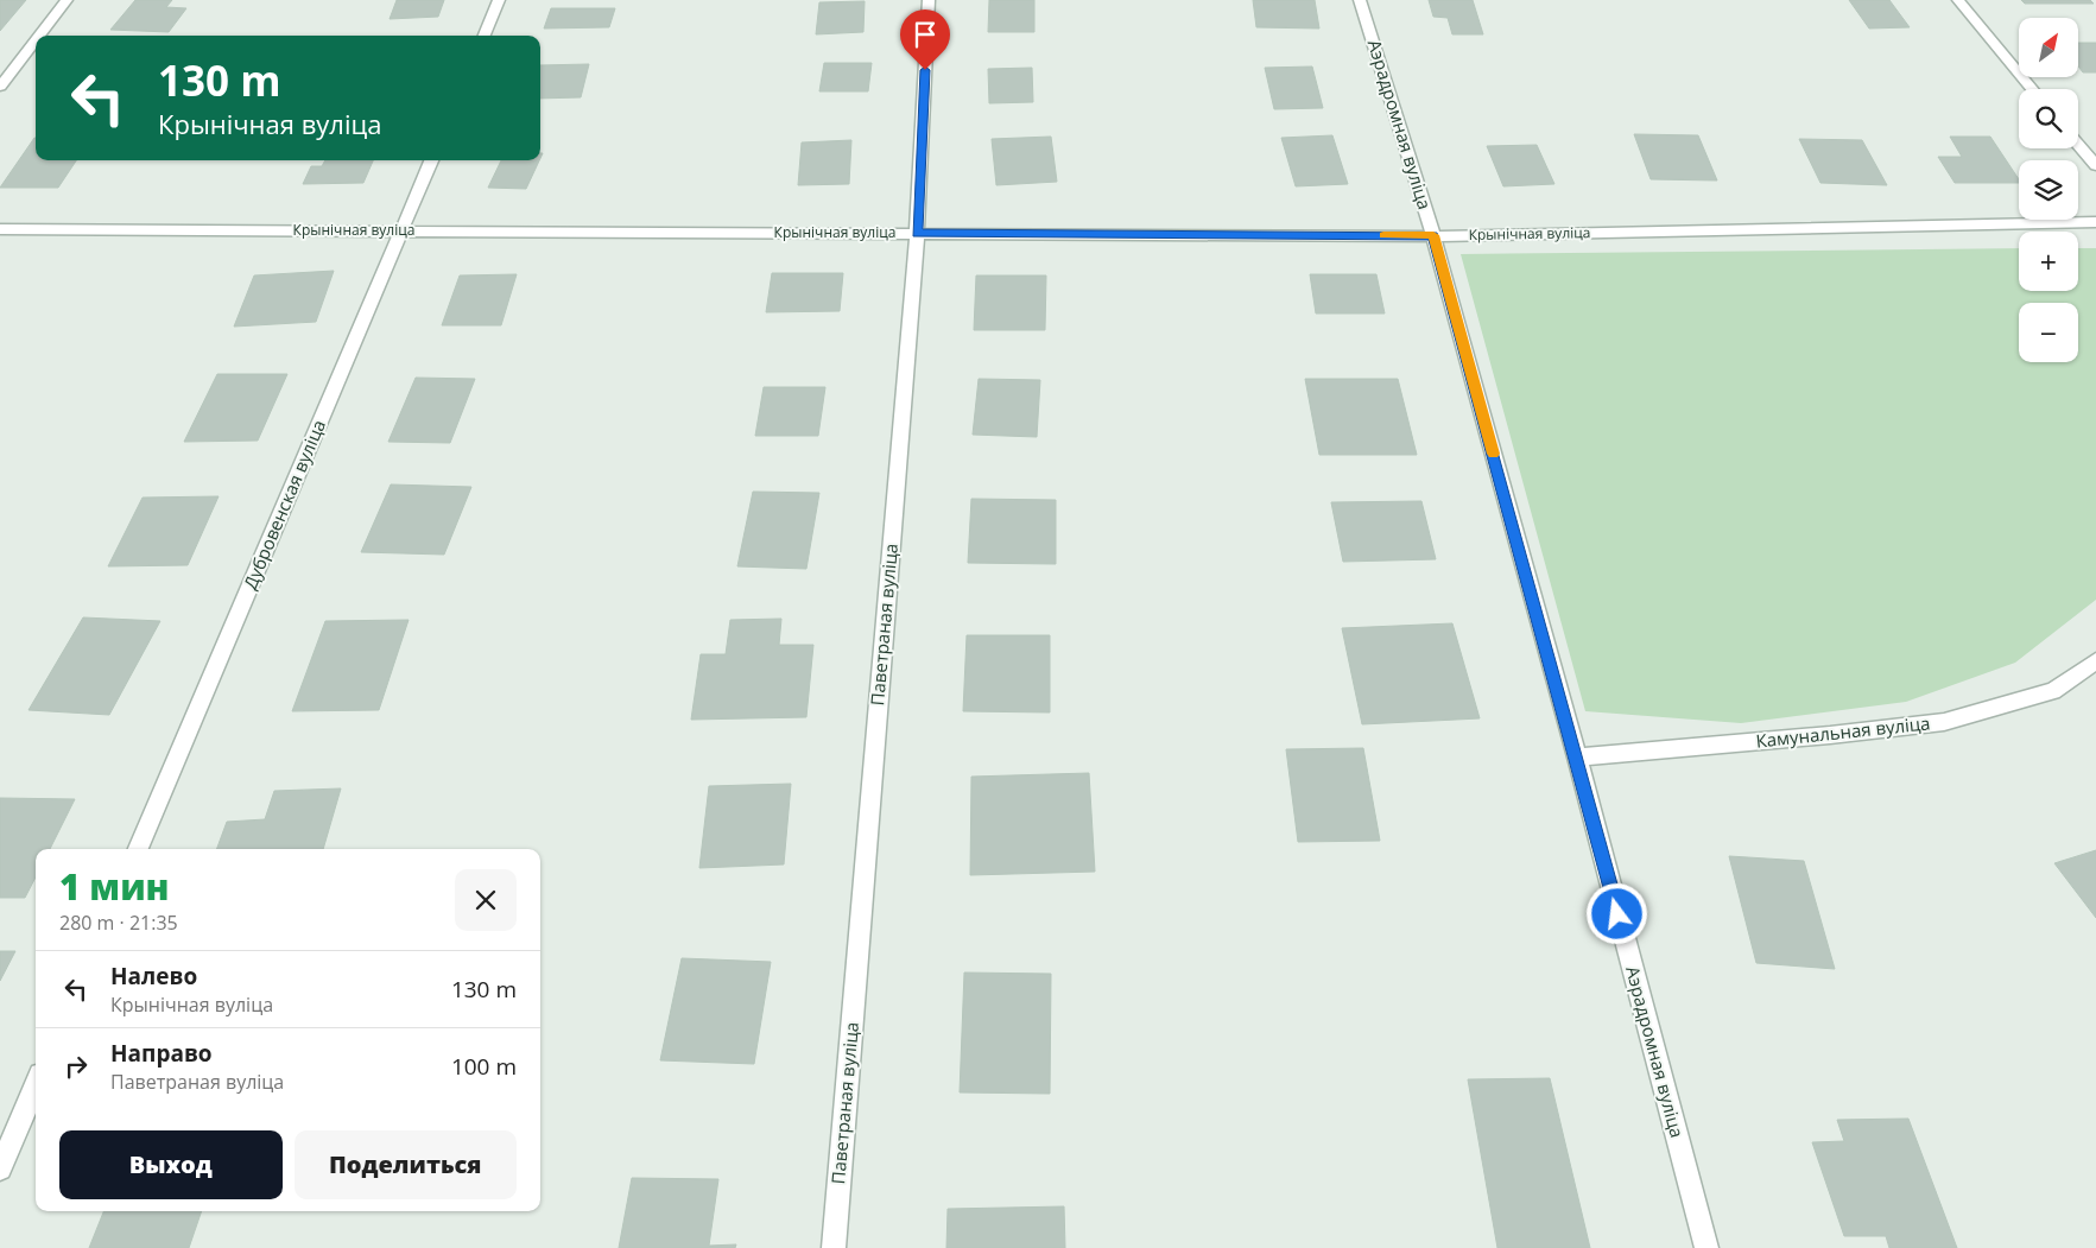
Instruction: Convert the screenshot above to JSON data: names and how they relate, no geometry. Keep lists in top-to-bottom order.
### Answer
{
  "streets": {
    "street": [
      "Аэрадромная вуліца",
      "Крынічная вуліца",
      "Дубровенская вуліца",
      "Паветраная вуліца",
      "Камунальная вуліца"
    ]
  },
  "crossings": [
    ["Аэрадромная вуліца", "Крынічная вуліца"],
    ["Аэрадромная вуліца", "Камунальная вуліца"],
    ["Крынічная вуліца", "Дубровенская вуліца"],
    ["Крынічная вуліца", "Паветраная вуліца"]
  ],
  "north": "top right",
  "page": {
    "map_buttons": ["+", "−"],
    "turn": ["130 m", "Крынічная вуліца"],
    "heading": ["1 мин", "280 m · 21:35"],
    "list": [
      {
        "name": "Налево",
        "note": "Крынічная вуліца",
        "value": "130 m"
      },
      {
        "name": "Направо",
        "note": "Паветраная вуліца",
        "value": "100 m"
      }
    ],
    "buttons": ["Выход", "Поделиться"]
  }
}
